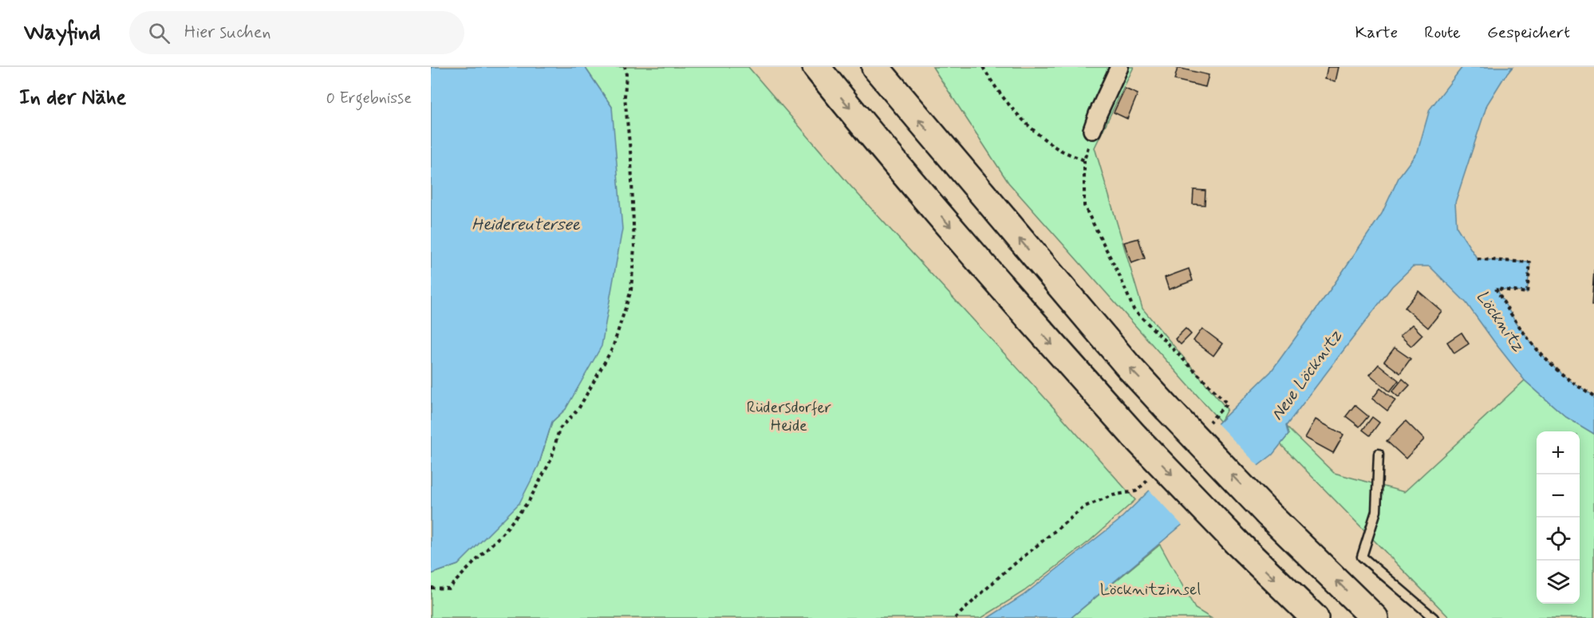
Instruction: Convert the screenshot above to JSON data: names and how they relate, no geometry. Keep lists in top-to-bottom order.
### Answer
{
  "water": ["Heidereutersee", "Löcknitz", "Neue Löcknitz"],
  "parks": ["Rüdersdorfer Heide", "Löcknitzinsel"],
  "page": {
    "header": "Wayfind",
    "search": "Hier suchen",
    "nav": ["Karte", "Route", "Gespeichert"],
    "heading": ["In der Nähe", "0 Ergebnisse"],
    "map_buttons": ["+", "−"]
  }
}
